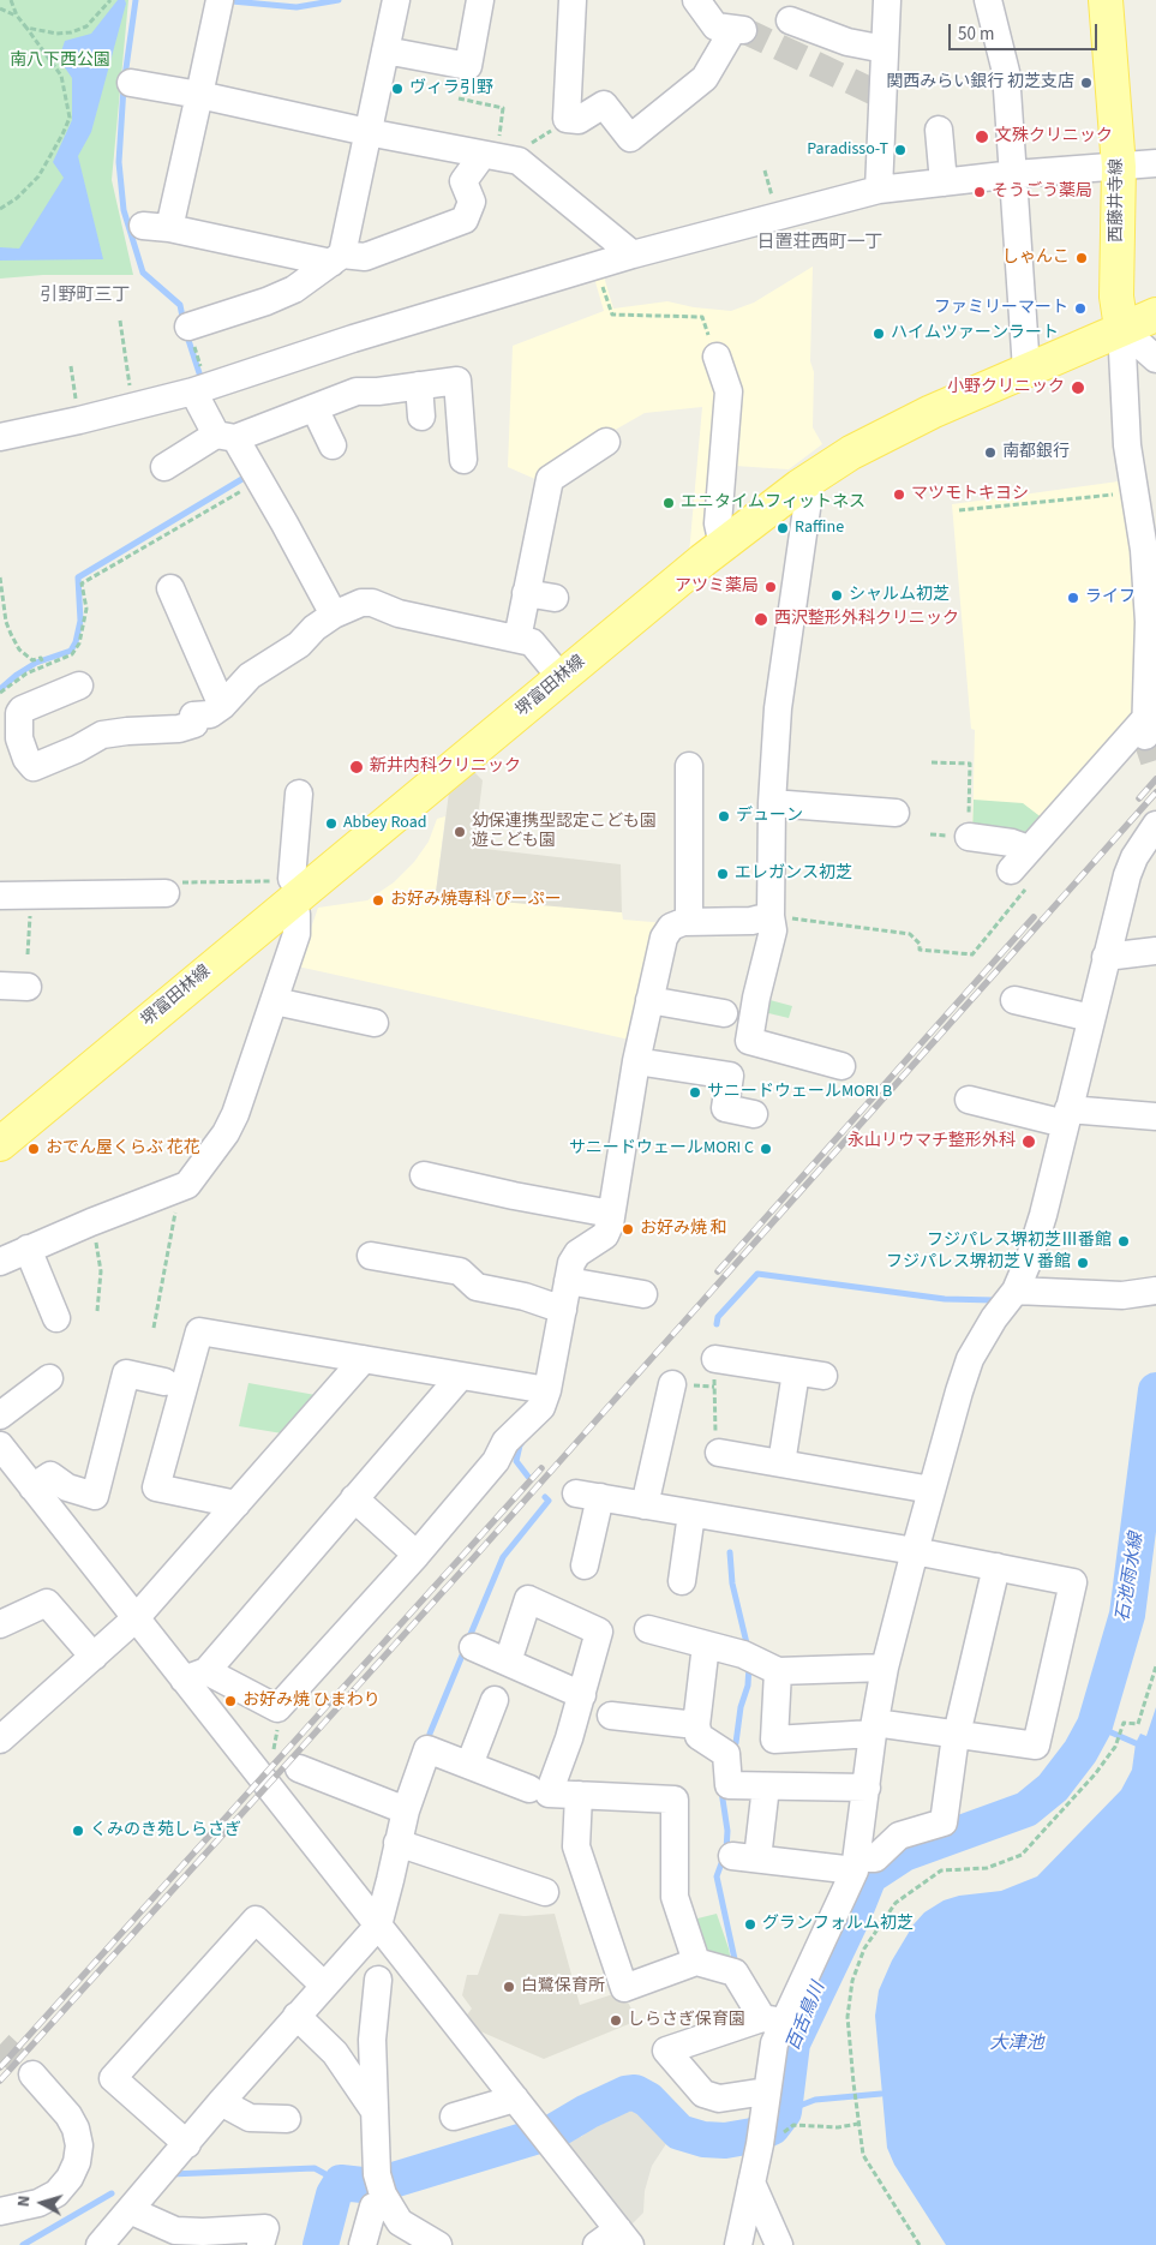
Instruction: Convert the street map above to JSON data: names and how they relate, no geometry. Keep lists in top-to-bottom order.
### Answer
{
  "streets": {
    "main road": ["西藤井寺線", "堺富田林線"]
  },
  "crossings": [
    ["西藤井寺線", "堺富田林線"]
  ],
  "districts": ["日置荘西町一丁", "引野町三丁"],
  "water": ["石池雨水線", "百舌鳥川", "大津池"],
  "parks": ["南八下西公園"],
  "places": [
    "関西みらい銀行 初芝支店",
    "ヴィラ引野",
    "文殊クリニック",
    "Paradisso-T",
    "そうごう薬局",
    "しゃんこ",
    "ファミリーマート",
    "ハイムツァーンラート",
    "小野クリニック",
    "南都銀行",
    "マツモトキヨシ",
    "エニタイムフィットネス",
    "Raffine",
    "アツミ薬局",
    "シャルム初芝",
    "ライフ",
    "西沢整形外科クリニック",
    "新井内科クリニック",
    "デューン",
    "Abbey Road",
    "幼保連携型認定こども園 遊こども園",
    "エレガンス初芝",
    "お好み焼専科 ぴーぷー",
    "サニードウェールMORI B",
    "永山リウマチ整形外科",
    "おでん屋くらぶ 花花",
    "サニードウェールMORI C",
    "お好み焼 和",
    "フジパレス堺初芝Ⅲ番館",
    "フジパレス堺初芝Ⅴ番館",
    "お好み焼 ひまわり",
    "くみのき苑しらさぎ",
    "グランフォルム初芝",
    "白鷺保育所",
    "しらさぎ保育園"
  ],
  "scale_bar": "50 m",
  "north": "left"
}
